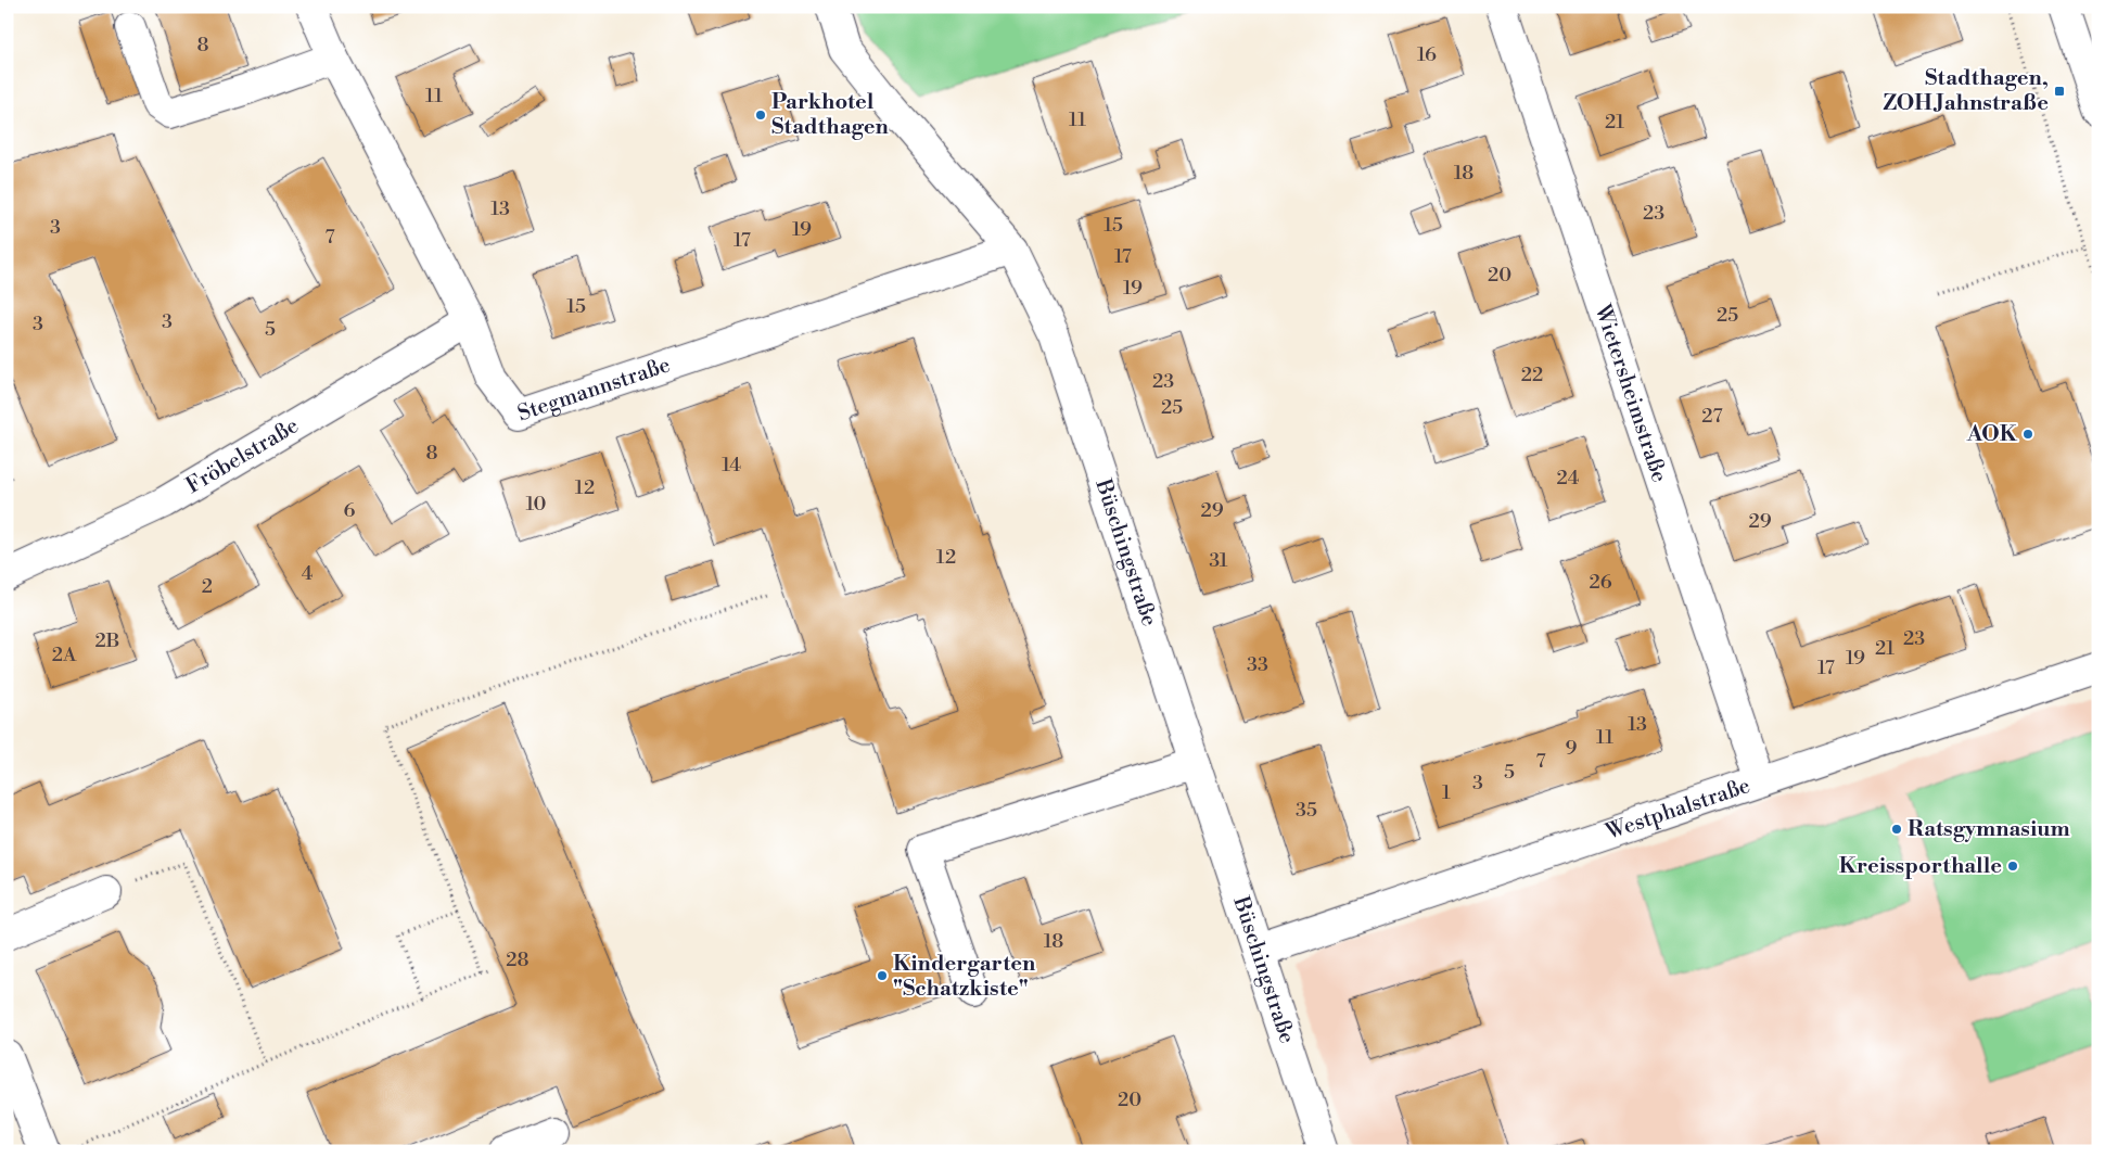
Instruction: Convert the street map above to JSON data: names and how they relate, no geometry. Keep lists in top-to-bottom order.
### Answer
{
  "streets": {
    "street": [
      "Stegmannstraße",
      "Wietersheimstraße",
      "Fröbelstraße",
      "Büschingstraße",
      "Westphalstraße"
    ]
  },
  "crossings": [
    ["Stegmannstraße", "Fröbelstraße"],
    ["Stegmannstraße", "Büschingstraße"],
    ["Wietersheimstraße", "Westphalstraße"],
    ["Büschingstraße", "Westphalstraße"]
  ],
  "places": {
    "transit": ["Stadthagen, ZOH Jahnstraße"],
    "other": [
      "Parkhotel Stadthagen",
      "AOK",
      "Ratsgymnasium",
      "Kreissporthalle",
      "Kindergarten \"Schatzkiste\""
    ]
  },
  "house_numbers": [
    "8",
    "16",
    "11",
    "11",
    "21",
    "18",
    "13",
    "23",
    "15",
    "3",
    "19",
    "7",
    "17",
    "17",
    "20",
    "19",
    "15",
    "25",
    "3",
    "3",
    "5",
    "22",
    "23",
    "25",
    "27",
    "8",
    "14",
    "24",
    "12",
    "10",
    "6",
    "29",
    "29",
    "12",
    "31",
    "4",
    "26",
    "2",
    "23",
    "2B",
    "21",
    "2A",
    "19",
    "33",
    "17",
    "13",
    "11",
    "9",
    "7",
    "5",
    "3",
    "1",
    "35",
    "18",
    "28",
    "20"
  ]
}
